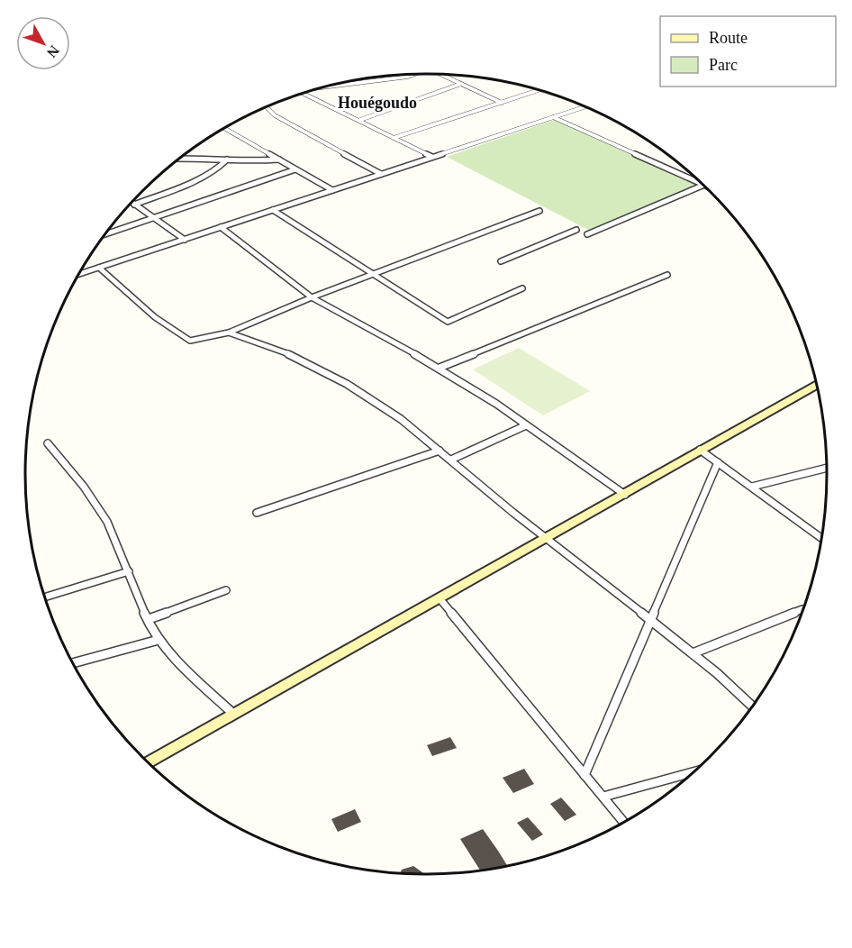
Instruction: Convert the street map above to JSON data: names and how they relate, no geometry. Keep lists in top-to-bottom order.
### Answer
{
  "districts": ["Houégoudo"],
  "legend": ["Route", "Parc"],
  "north": "bottom right"
}
